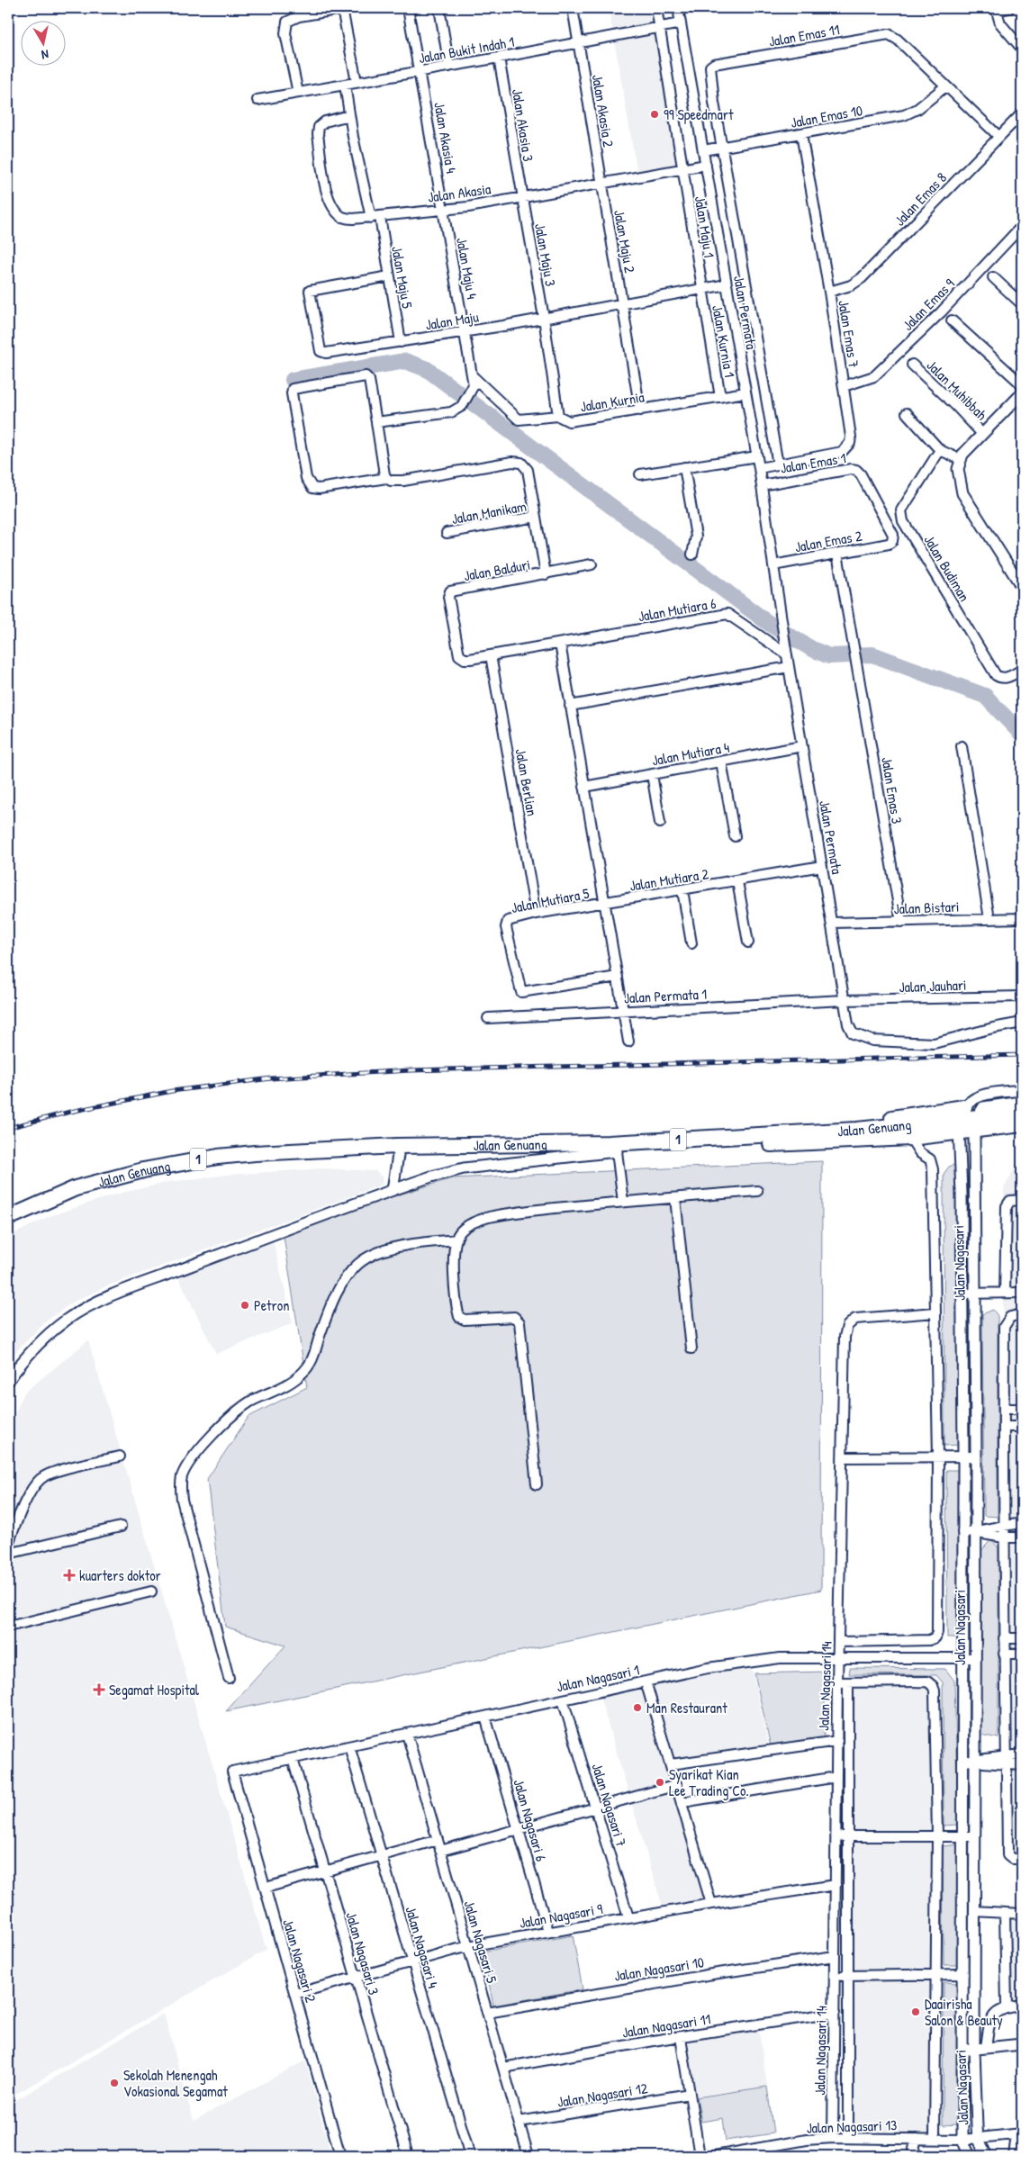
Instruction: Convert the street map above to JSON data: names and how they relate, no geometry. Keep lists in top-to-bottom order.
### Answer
{
  "streets": {
    "highway": ["Jalan Genuang", "1"],
    "street": [
      "Jalan Emas 11",
      "Jalan Bukit Indah 1",
      "Jalan Akasia 2",
      "Jalan Emas 10",
      "Jalan Akasia 3",
      "Jalan Akasia 4",
      "Jalan Akasia",
      "Jalan Emas 8",
      "Jalan Maju 1",
      "Jalan Maju 2",
      "Jalan Maju 3",
      "Jalan Maju 4",
      "Jalan Maju 5",
      "Jalan Emas 9",
      "Jalan Permata",
      "Jalan Maju",
      "Jalan Emas 7",
      "Jalan Kurnia 1",
      "Jalan Muhibbah",
      "Jalan Kurnia",
      "Jalan Emas 1",
      "Jalan Manikam",
      "Jalan Emas 2",
      "Jalan Budiman",
      "Jalan Balduri",
      "Jalan Mutiara 6",
      "Jalan Mutiara 4",
      "Jalan Berlian",
      "Jalan Emas 3",
      "Jalan Mutiara 2",
      "Jalan Mutiara 5",
      "Jalan Bistari",
      "Jalan Jauhari",
      "Jalan Permata 1",
      "Jalan Nagasari",
      "Jalan Nagasari 1",
      "Jalan Nagasari 14",
      "Jalan Nagasari 7",
      "Jalan Nagasari 6",
      "Jalan Nagasari 9",
      "Jalan Nagasari 5",
      "Jalan Nagasari 4",
      "Jalan Nagasari 3",
      "Jalan Nagasari 2",
      "Jalan Nagasari 10",
      "Jalan Nagasari 11",
      "Jalan Nagasari 12",
      "Jalan Nagasari 13"
    ]
  },
  "crossings": [
    ["Jalan Emas 11", "Jalan Emas 10"],
    ["Jalan Emas 11", "Jalan Emas 8"],
    ["Jalan Bukit Indah 1", "Jalan Akasia 2"],
    ["Jalan Bukit Indah 1", "Jalan Akasia 3"],
    ["Jalan Bukit Indah 1", "Jalan Akasia 4"],
    ["Jalan Bukit Indah 1", "Jalan Maju 1"],
    ["Jalan Bukit Indah 1", "Jalan Maju 5"],
    ["Jalan Bukit Indah 1", "Jalan Permata"],
    ["Jalan Akasia 2", "Jalan Akasia"],
    ["Jalan Akasia 2", "Jalan Maju 2"],
    ["Jalan Emas 10", "Jalan Permata"],
    ["Jalan Emas 10", "Jalan Emas 7"],
    ["Jalan Akasia 3", "Jalan Akasia"],
    ["Jalan Akasia 3", "Jalan Maju 3"],
    ["Jalan Akasia 4", "Jalan Akasia"],
    ["Jalan Akasia 4", "Jalan Maju 4"],
    ["Jalan Akasia", "Jalan Maju 1"],
    ["Jalan Akasia", "Jalan Maju 2"],
    ["Jalan Akasia", "Jalan Maju 3"],
    ["Jalan Akasia", "Jalan Maju 4"],
    ["Jalan Akasia", "Jalan Maju 5"],
    ["Jalan Akasia", "Jalan Permata"],
    ["Jalan Emas 8", "Jalan Emas 7"],
    ["Jalan Maju 1", "Jalan Maju"],
    ["Jalan Maju 1", "Jalan Kurnia 1"],
    ["Jalan Maju 2", "Jalan Maju"],
    ["Jalan Maju 2", "Jalan Kurnia"],
    ["Jalan Maju 3", "Jalan Maju"],
    ["Jalan Maju 3", "Jalan Kurnia"],
    ["Jalan Maju 4", "Jalan Maju"],
    ["Jalan Maju 4", "Jalan Kurnia"],
    ["Jalan Maju 5", "Jalan Maju"],
    ["Jalan Emas 9", "Jalan Emas 7"],
    ["Jalan Permata", "Jalan Maju"],
    ["Jalan Permata", "Jalan Emas 7"],
    ["Jalan Permata", "Jalan Kurnia"],
    ["Jalan Permata", "Jalan Emas 1"],
    ["Jalan Permata", "Jalan Emas 2"],
    ["Jalan Permata", "Jalan Mutiara 6"],
    ["Jalan Permata", "Jalan Mutiara 4"],
    ["Jalan Permata", "Jalan Mutiara 2"],
    ["Jalan Permata", "Jalan Bistari"],
    ["Jalan Permata", "Jalan Jauhari"],
    ["Jalan Permata", "Jalan Permata 1"],
    ["Jalan Maju", "Jalan Kurnia 1"],
    ["Jalan Kurnia 1", "Jalan Kurnia"],
    ["Jalan Emas 1", "Jalan Emas 2"],
    ["Jalan Emas 2", "Jalan Emas 3"],
    ["Jalan Balduri", "Jalan Mutiara 6"],
    ["Jalan Balduri", "Jalan Berlian"],
    ["Jalan Mutiara 6", "Jalan Berlian"],
    ["Jalan Berlian", "Jalan Mutiara 5"],
    ["Jalan Emas 3", "Jalan Bistari"],
    ["Jalan Mutiara 2", "Jalan Mutiara 5"],
    ["Jalan Jauhari", "Jalan Permata 1"],
    ["Jalan Genuang", "Jalan Nagasari"],
    ["Jalan Nagasari", "Jalan Nagasari 1"],
    ["Jalan Nagasari", "Jalan Nagasari 14"],
    ["Jalan Nagasari", "Jalan Nagasari 13"],
    ["Jalan Nagasari 1", "Jalan Nagasari 14"],
    ["Jalan Nagasari 1", "Jalan Nagasari 7"],
    ["Jalan Nagasari 1", "Jalan Nagasari 6"],
    ["Jalan Nagasari 1", "Jalan Nagasari 5"],
    ["Jalan Nagasari 1", "Jalan Nagasari 4"],
    ["Jalan Nagasari 1", "Jalan Nagasari 3"],
    ["Jalan Nagasari 1", "Jalan Nagasari 2"],
    ["Jalan Nagasari 14", "Jalan Nagasari 9"],
    ["Jalan Nagasari 14", "Jalan Nagasari 10"],
    ["Jalan Nagasari 14", "Jalan Nagasari 11"],
    ["Jalan Nagasari 14", "Jalan Nagasari 13"],
    ["Jalan Nagasari 7", "Jalan Nagasari 9"],
    ["Jalan Nagasari 6", "Jalan Nagasari 9"],
    ["Jalan Nagasari 9", "Jalan Nagasari 5"],
    ["Jalan Nagasari 9", "Jalan Nagasari 4"],
    ["Jalan Nagasari 9", "Jalan Nagasari 3"],
    ["Jalan Nagasari 9", "Jalan Nagasari 2"],
    ["Jalan Nagasari 5", "Jalan Nagasari 10"],
    ["Jalan Nagasari 5", "Jalan Nagasari 11"],
    ["Jalan Nagasari 5", "Jalan Nagasari 12"]
  ],
  "places": {
    "other": [
      "99 Speedmart",
      "Petron",
      "Man Restaurant",
      "Syarikat Kian Lee Trading Co.",
      "Daairisha Salon & Beauty",
      "Sekolah Menengah Vokasional Segamat"
    ],
    "health": ["kuarters doktor", "Segamat Hospital"]
  },
  "north": "bottom"
}
